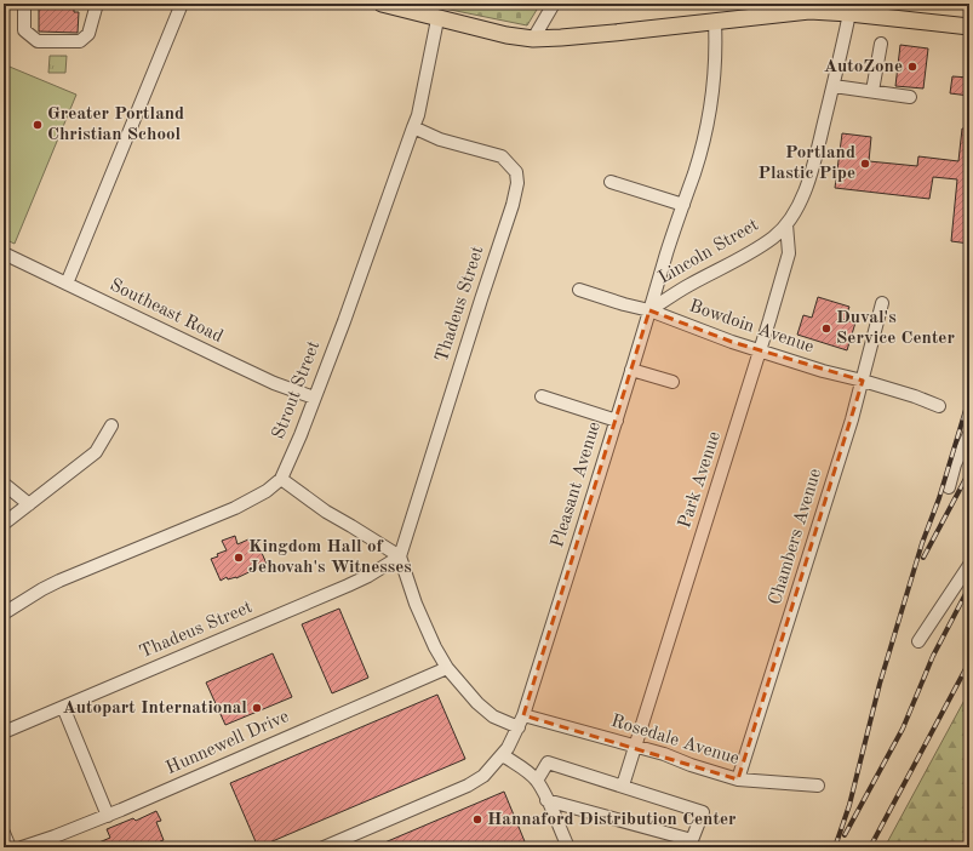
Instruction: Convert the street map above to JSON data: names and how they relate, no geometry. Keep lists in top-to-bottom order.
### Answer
{
  "streets": {
    "street": [
      "Lincoln Street",
      "Thadeus Street",
      "Southeast Road",
      "Bowdoin Avenue",
      "Strout Street",
      "Park Avenue",
      "Pleasant Avenue",
      "Chambers Avenue",
      "Rosedale Avenue",
      "Hunnewell Drive"
    ]
  },
  "crossings": [
    ["Lincoln Street", "Bowdoin Avenue"],
    ["Lincoln Street", "Park Avenue"],
    ["Lincoln Street", "Pleasant Avenue"],
    ["Thadeus Street", "Strout Street"],
    ["Southeast Road", "Strout Street"],
    ["Bowdoin Avenue", "Park Avenue"],
    ["Bowdoin Avenue", "Pleasant Avenue"],
    ["Bowdoin Avenue", "Chambers Avenue"],
    ["Park Avenue", "Rosedale Avenue"],
    ["Pleasant Avenue", "Rosedale Avenue"],
    ["Chambers Avenue", "Rosedale Avenue"]
  ],
  "places": [
    "AutoZone",
    "Greater Portland Christian School",
    "Portland Plastic Pipe",
    "Duval's Service Center",
    "Kingdom Hall of Jehovah's Witnesses",
    "Autopart International",
    "Hannaford Distribution Center"
  ]
}
